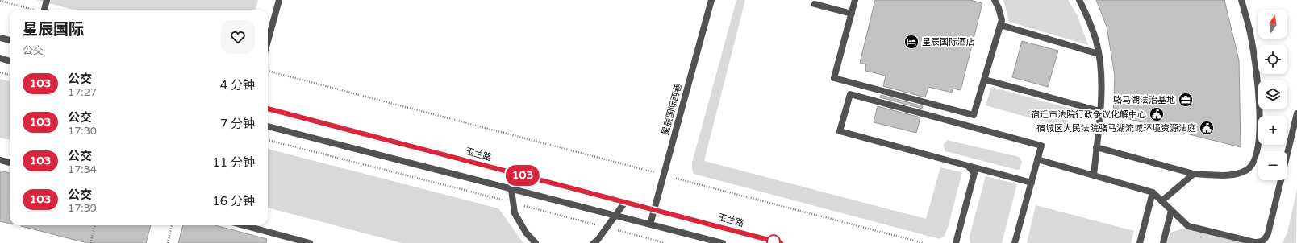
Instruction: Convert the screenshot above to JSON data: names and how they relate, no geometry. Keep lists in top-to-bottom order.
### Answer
{
  "streets": {
    "street": ["星辰国际西巷", "玉兰路"]
  },
  "crossings": [
    ["星辰国际西巷", "玉兰路"]
  ],
  "places": {
    "hotel": ["星辰国际酒店"],
    "office": ["骆马湖法治基地"],
    "public building": ["宿迁市法院行政争议化解中心", "宿城区人民法院骆马湖流域环境资源法庭"]
  },
  "lines": ["bus line 103"],
  "north": "top",
  "page": {
    "on_map": "103",
    "map_buttons": ["+", "−"],
    "heading": ["星辰国际", "公交"],
    "list": [
      {
        "mark": "103",
        "name": "公交",
        "note": "17:27",
        "value": "4 分钟"
      },
      {
        "mark": "103",
        "name": "公交",
        "note": "17:30",
        "value": "7 分钟"
      },
      {
        "mark": "103",
        "name": "公交",
        "note": "17:34",
        "value": "11 分钟"
      },
      {
        "mark": "103",
        "name": "公交",
        "note": "17:39",
        "value": "16 分钟"
      }
    ]
  }
}
